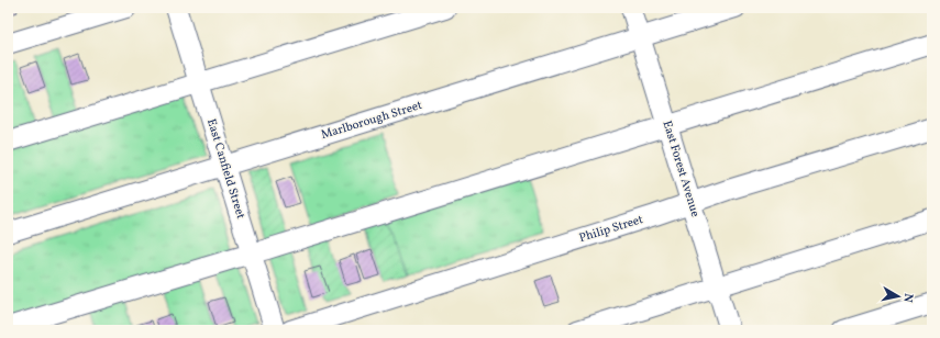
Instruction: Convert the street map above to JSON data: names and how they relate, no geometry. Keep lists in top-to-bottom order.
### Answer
{
  "streets": {
    "street": [
      "Marlborough Street",
      "East Canfield Street",
      "East Forest Avenue",
      "Philip Street"
    ]
  },
  "crossings": [
    ["Marlborough Street", "East Canfield Street"],
    ["Marlborough Street", "East Forest Avenue"],
    ["East Forest Avenue", "Philip Street"]
  ],
  "north": "right"
}
